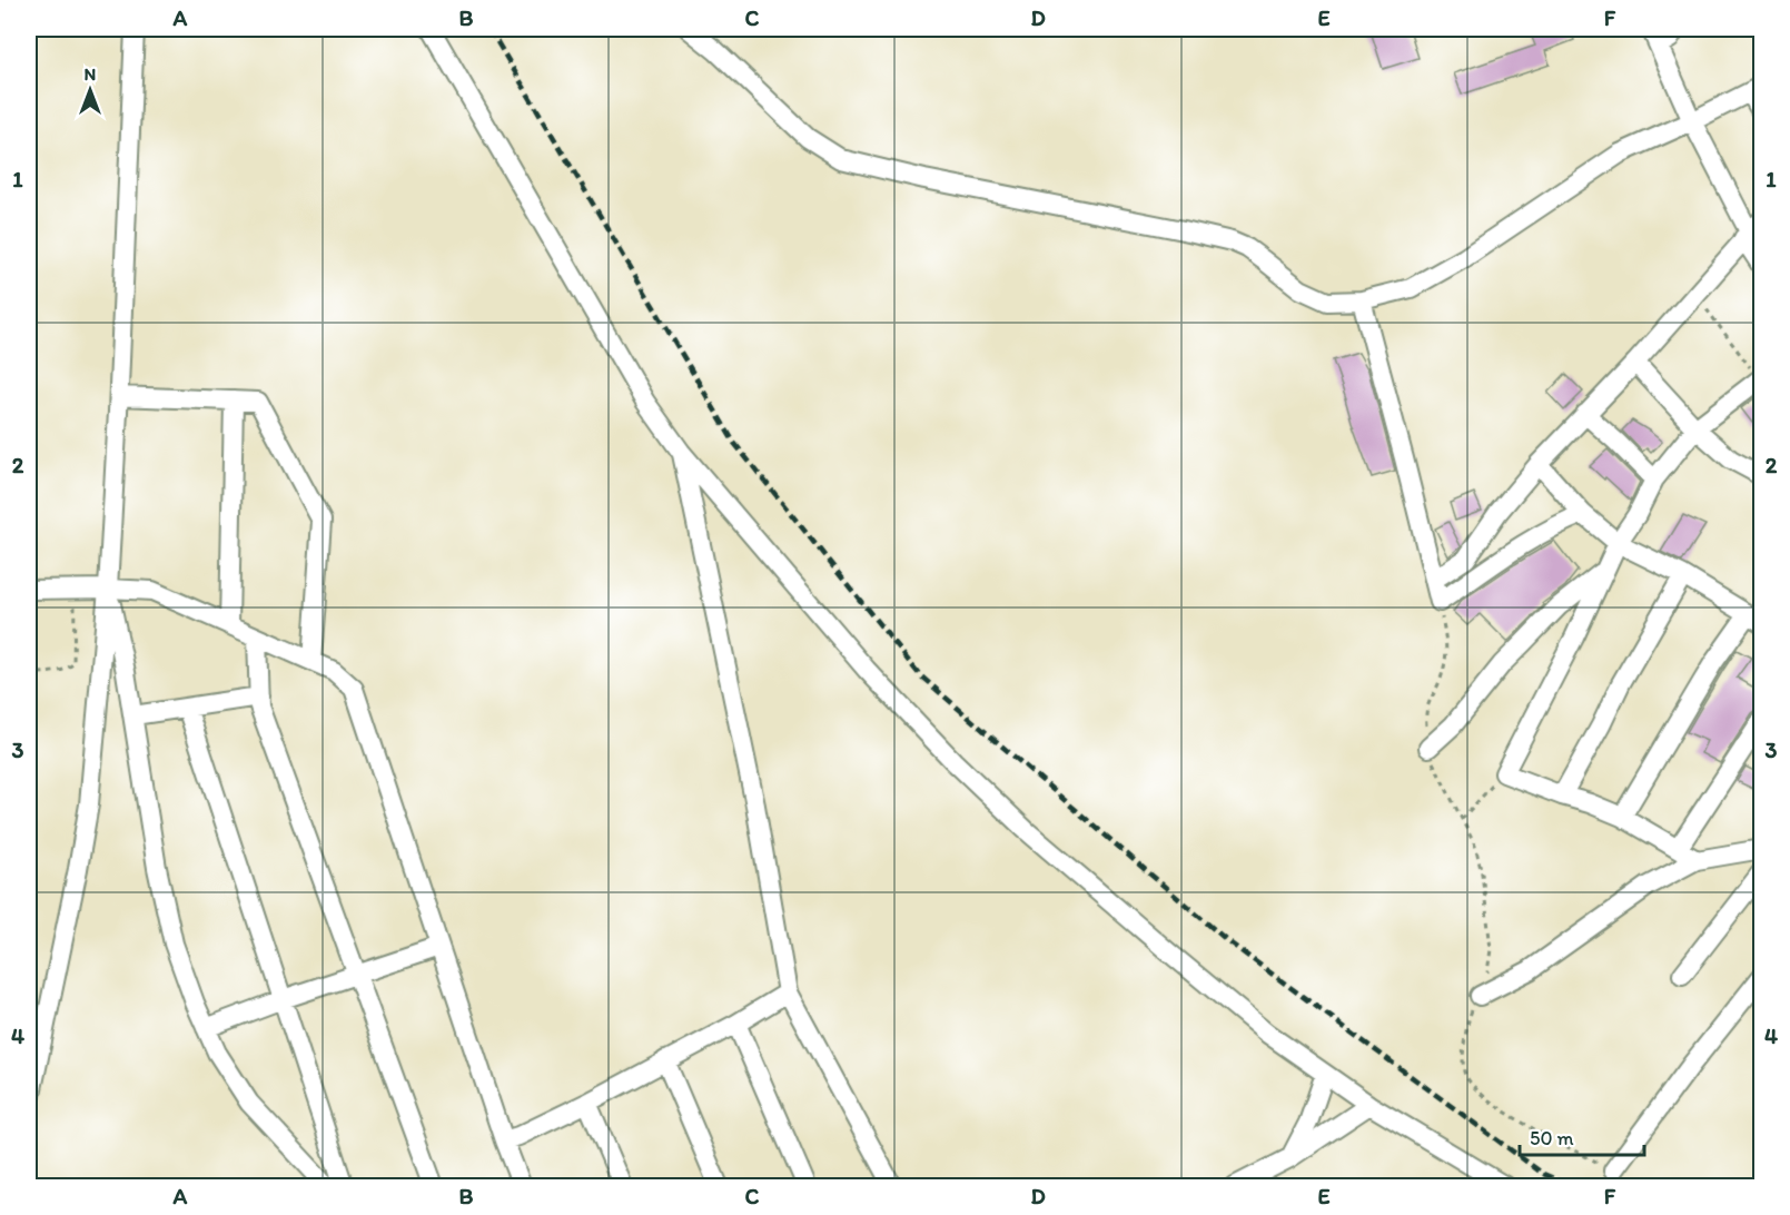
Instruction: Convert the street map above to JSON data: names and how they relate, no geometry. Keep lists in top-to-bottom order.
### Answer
{
  "scale_bar": "50 m",
  "north": "top",
  "grid": {
    "columns": [
      "A",
      "B",
      "C",
      "D",
      "E",
      "F"
    ],
    "rows": [
      "1",
      "2",
      "3",
      "4"
    ]
  }
}
